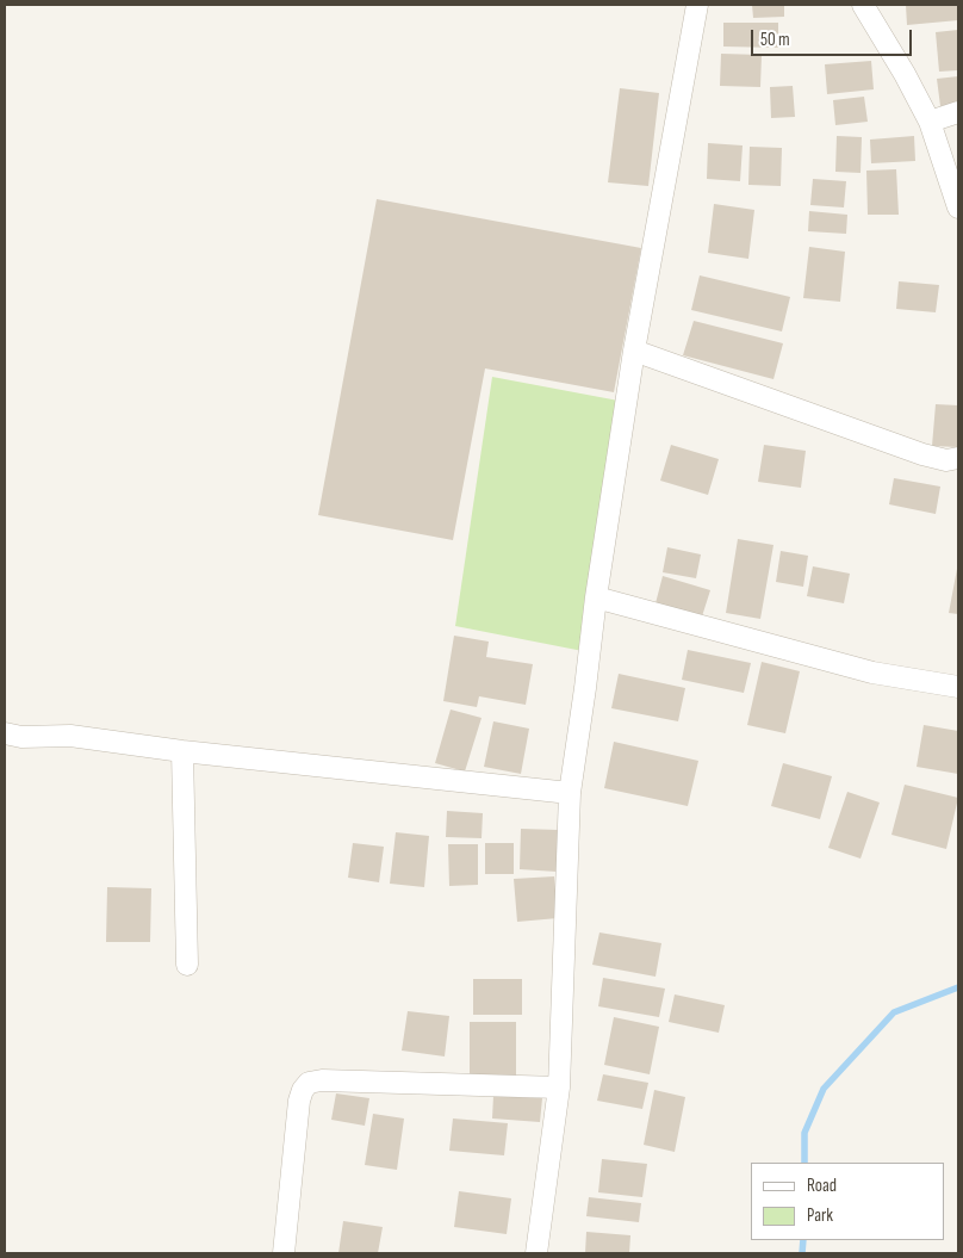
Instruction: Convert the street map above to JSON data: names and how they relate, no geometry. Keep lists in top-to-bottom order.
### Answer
{
  "legend": ["Road", "Park"],
  "scale_bar": "50 m"
}
